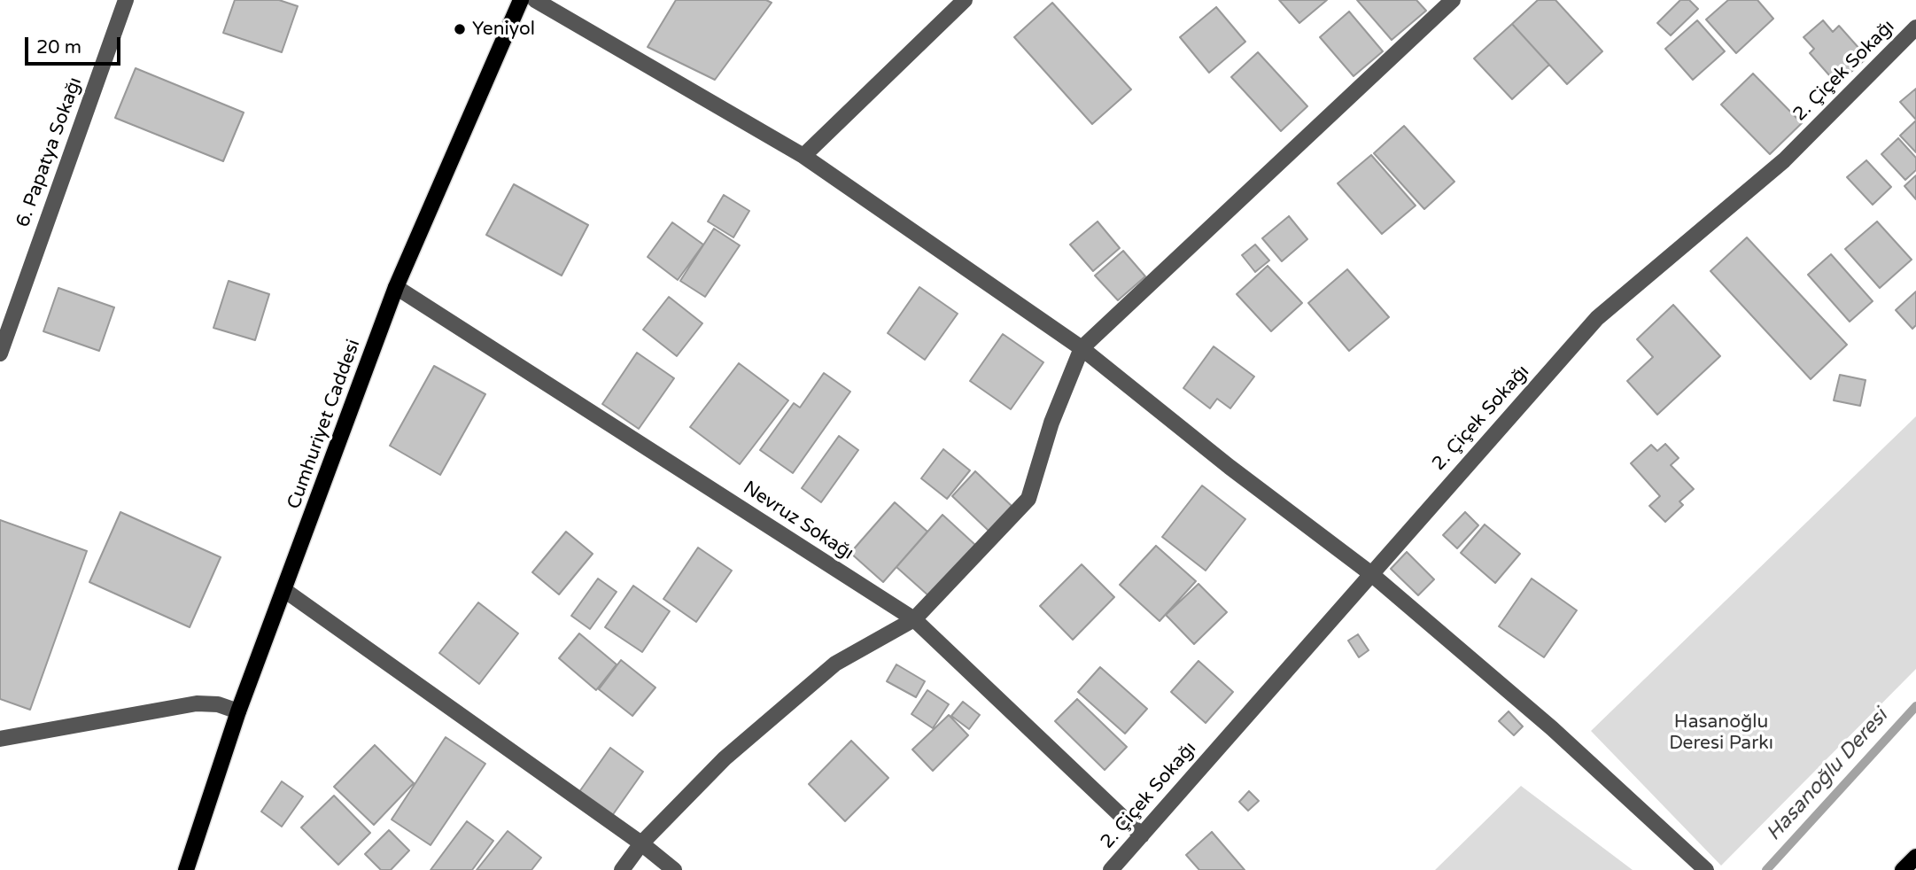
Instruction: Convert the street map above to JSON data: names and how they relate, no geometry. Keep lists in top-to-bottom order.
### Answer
{
  "streets": {
    "main road": ["Cumhuriyet Caddesi"],
    "street": ["2. Çiçek Sokağı", "6. Papatya Sokağı", "Nevruz Sokağı"]
  },
  "crossings": [
    ["2. Çiçek Sokağı", "Nevruz Sokağı"],
    ["Cumhuriyet Caddesi", "Nevruz Sokağı"]
  ],
  "water": ["Hasanoğlu Deresi"],
  "parks": ["Hasanoğlu Deresi Parkı"],
  "places": ["Yeniyol"],
  "scale_bar": "20 m"
}
